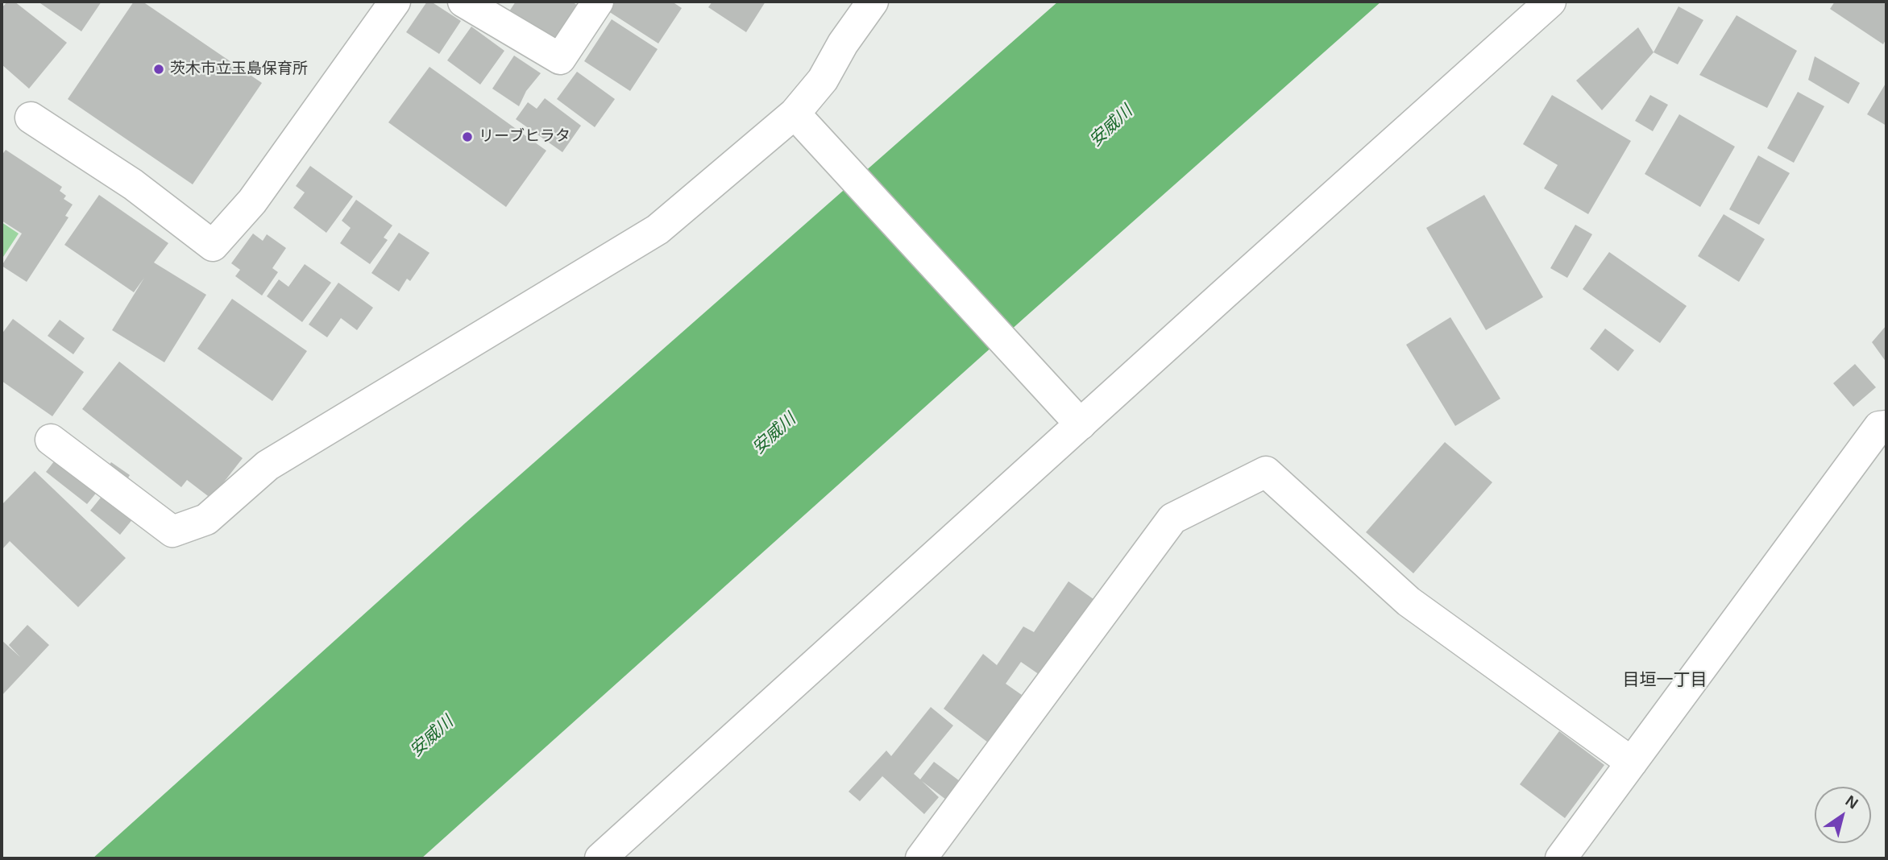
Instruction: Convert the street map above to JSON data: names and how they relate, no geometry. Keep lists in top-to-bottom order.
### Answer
{
  "districts": ["目垣一丁目"],
  "water": ["安威川"],
  "places": ["茨木市立玉島保育所", "リーブヒラタ"],
  "north": "top right"
}
